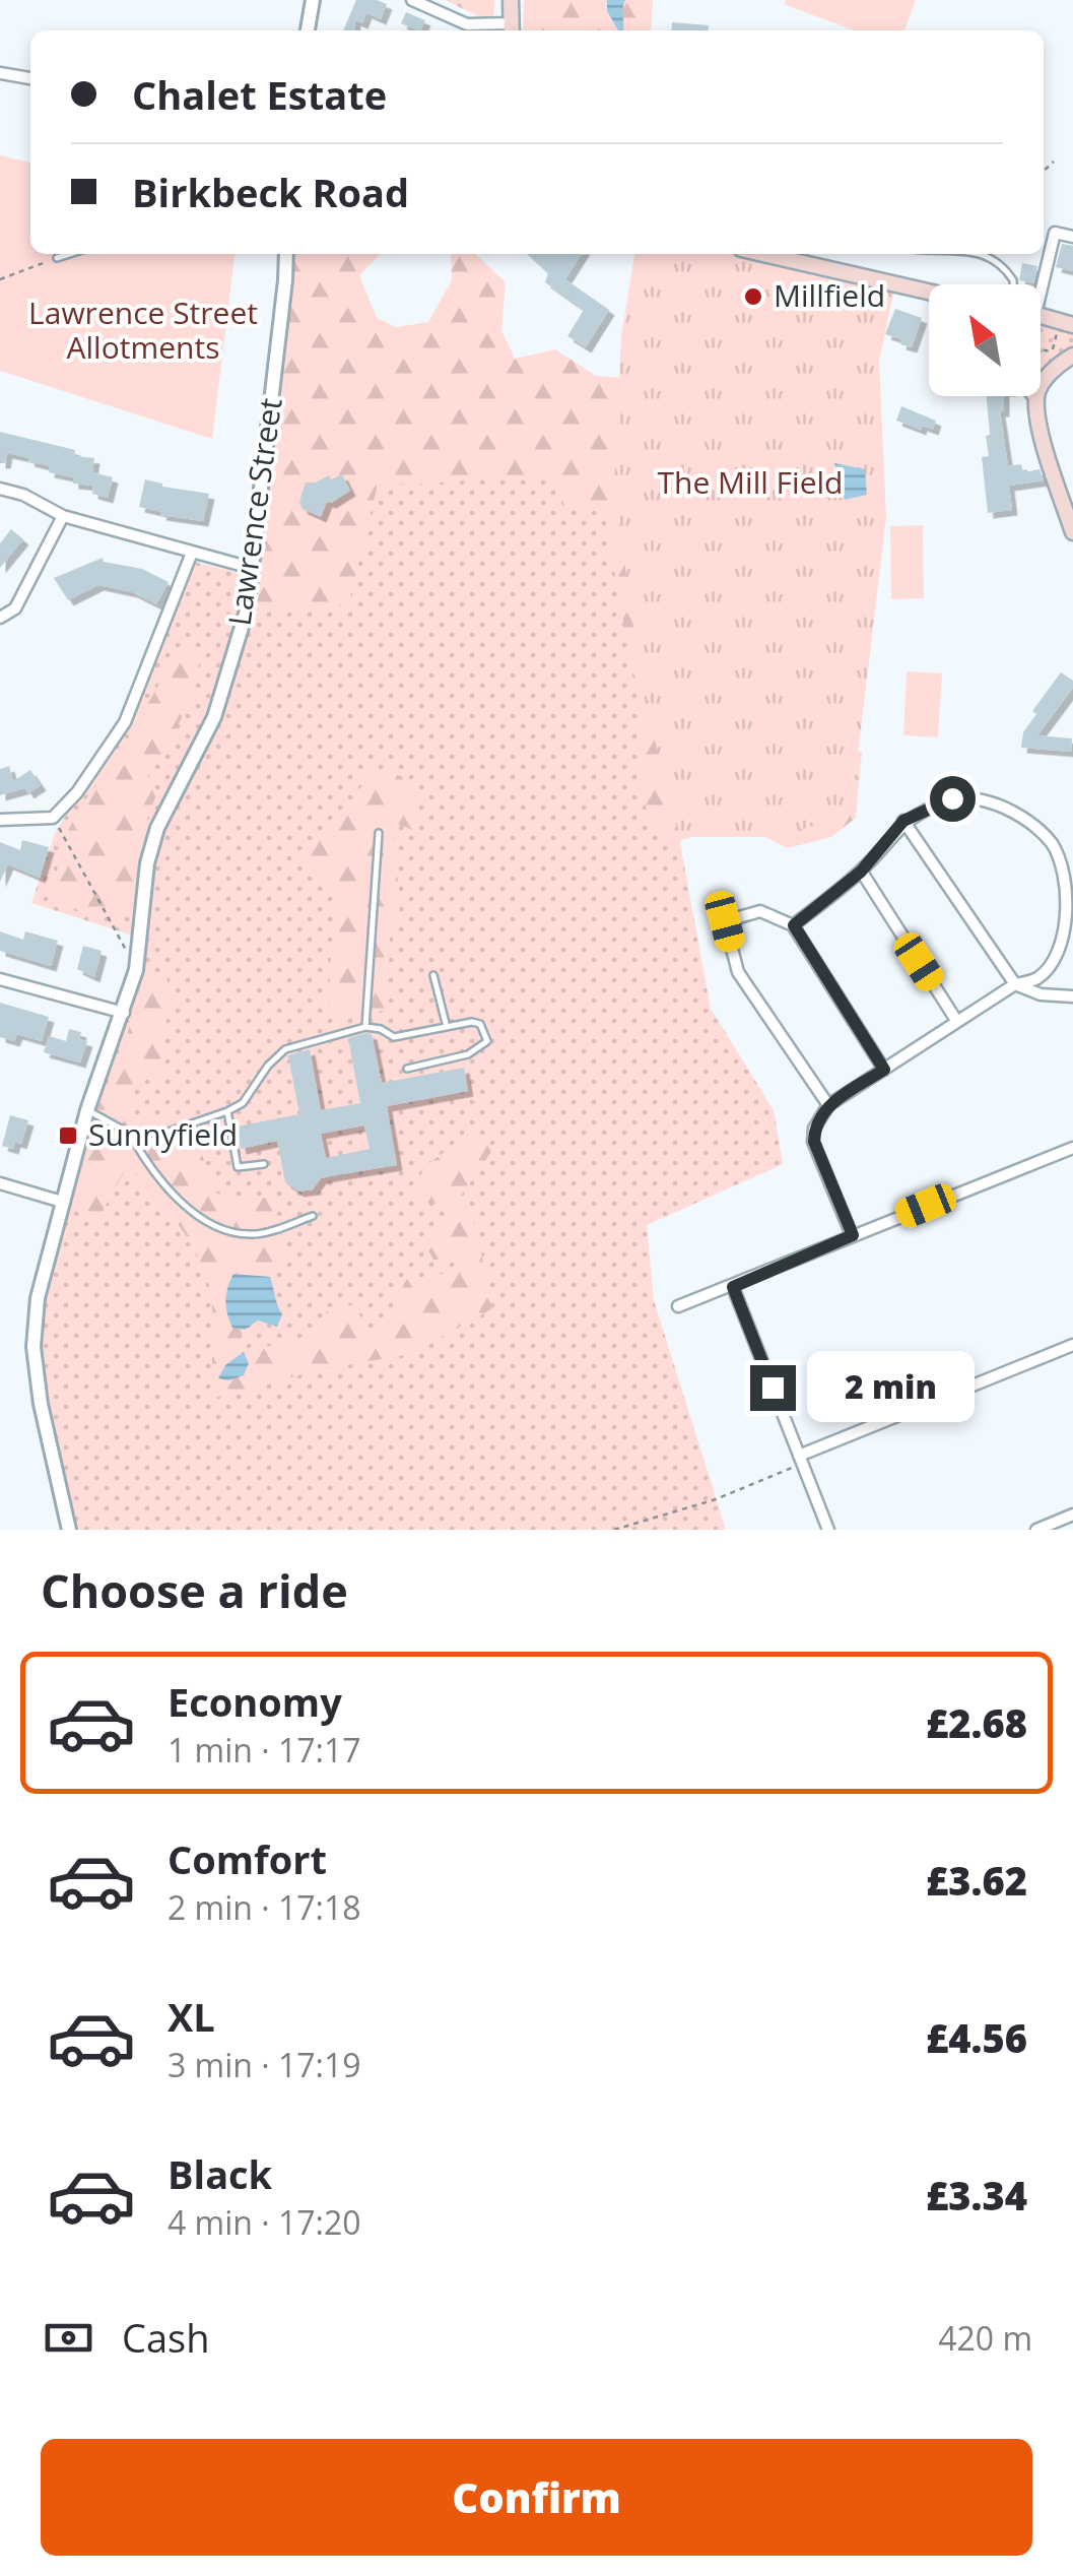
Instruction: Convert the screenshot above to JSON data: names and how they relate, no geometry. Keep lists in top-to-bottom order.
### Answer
{
  "streets": {
    "street": ["Lawrence Street"]
  },
  "parks": ["Lawrence Street Allotments", "The Mill Field"],
  "places": {
    "other": ["Millfield"],
    "transit": ["Sunnyfield"]
  },
  "north": "top left",
  "page": {
    "banner": ["Chalet Estate", "Birkbeck Road"],
    "bubble": "2 min",
    "heading": "Choose a ride",
    "list": [
      {
        "name": "Economy",
        "note": "1 min · 17:17",
        "value": "£2.68"
      },
      {
        "name": "Comfort",
        "note": "2 min · 17:18",
        "value": "£3.62"
      },
      {
        "name": "XL",
        "note": "3 min · 17:19",
        "value": "£4.56"
      },
      {
        "name": "Black",
        "note": "4 min · 17:20",
        "value": "£3.34"
      }
    ],
    "pay": ["Cash", "420 m"],
    "buttons": "Confirm"
  }
}
